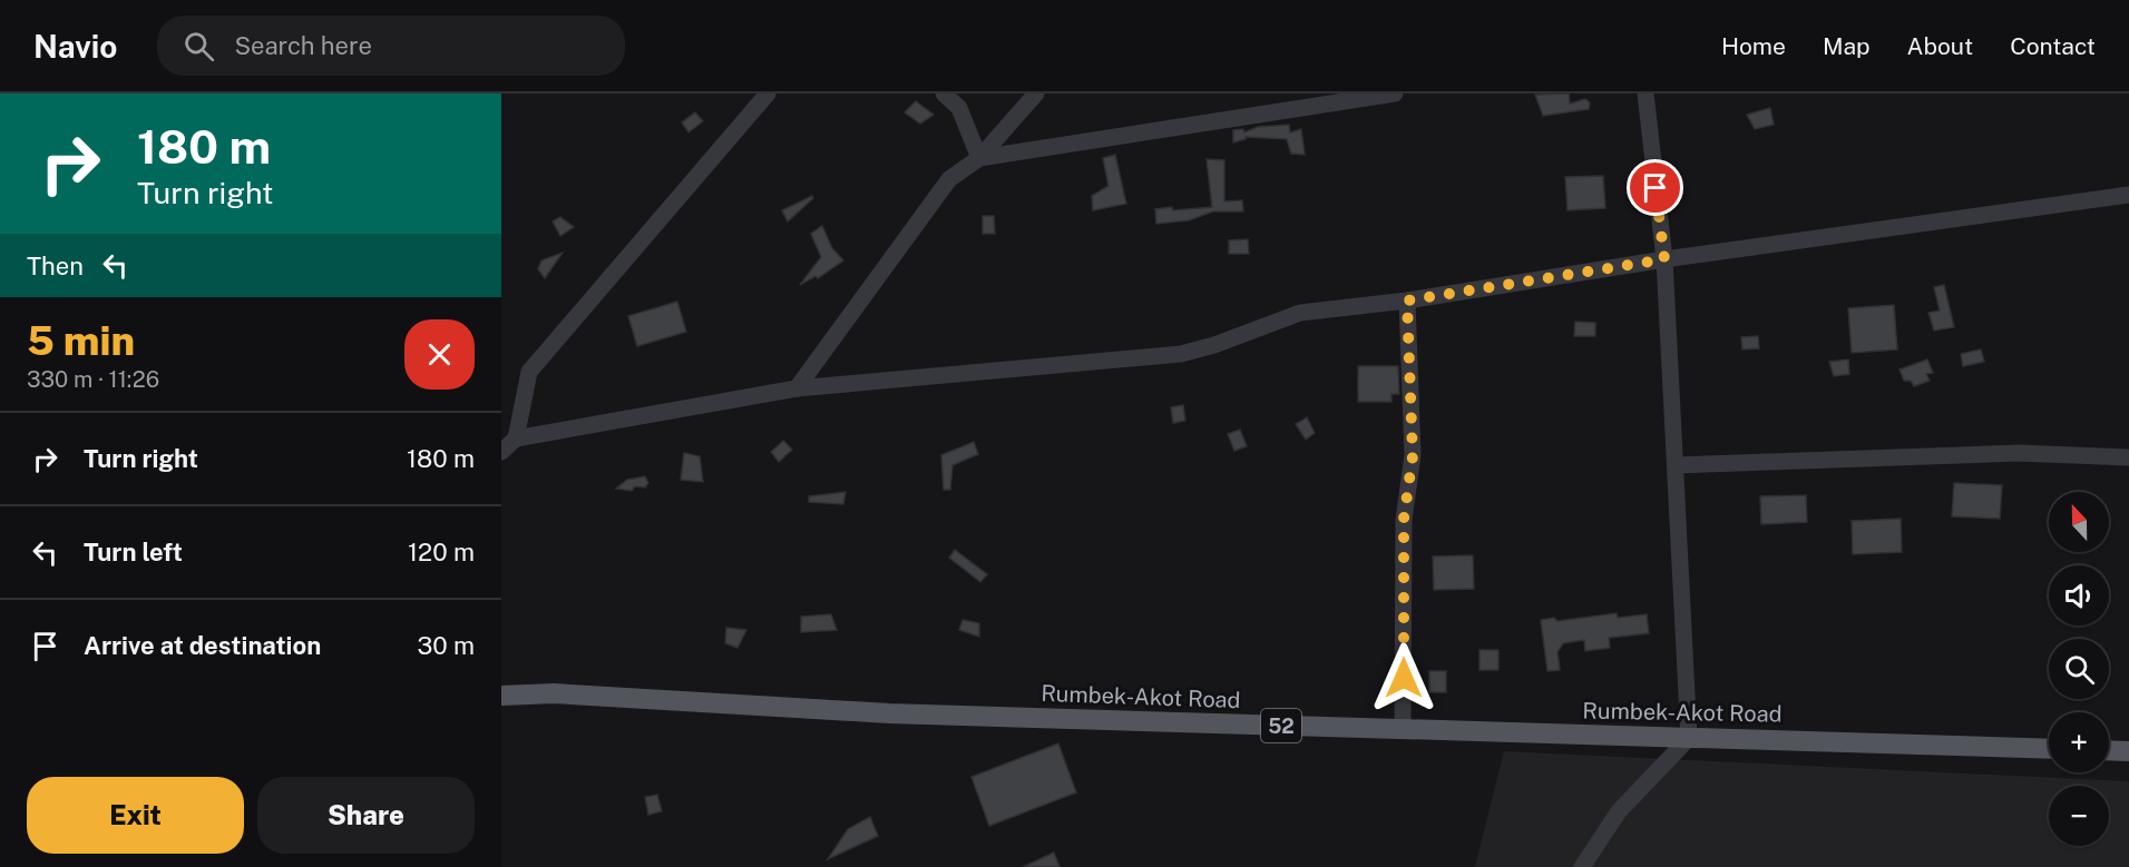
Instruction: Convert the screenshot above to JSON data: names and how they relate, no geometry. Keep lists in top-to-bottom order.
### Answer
{
  "streets": {
    "main road": ["Rumbek-Akot Road", "52"]
  },
  "north": "top",
  "page": {
    "header": "Navio",
    "search": "Search here",
    "nav": [
      "Home",
      "Map",
      "About",
      "Contact"
    ],
    "turn": ["180 m", "Turn right"],
    "then": "Then",
    "heading": ["5 min", "330 m · 11:26"],
    "list": [
      {
        "name": "Turn right",
        "value": "180 m"
      },
      {
        "name": "Turn left",
        "value": "120 m"
      },
      {
        "name": "Arrive at destination",
        "value": "30 m"
      }
    ],
    "map_buttons": ["+", "−"],
    "buttons": ["Exit", "Share"]
  }
}
